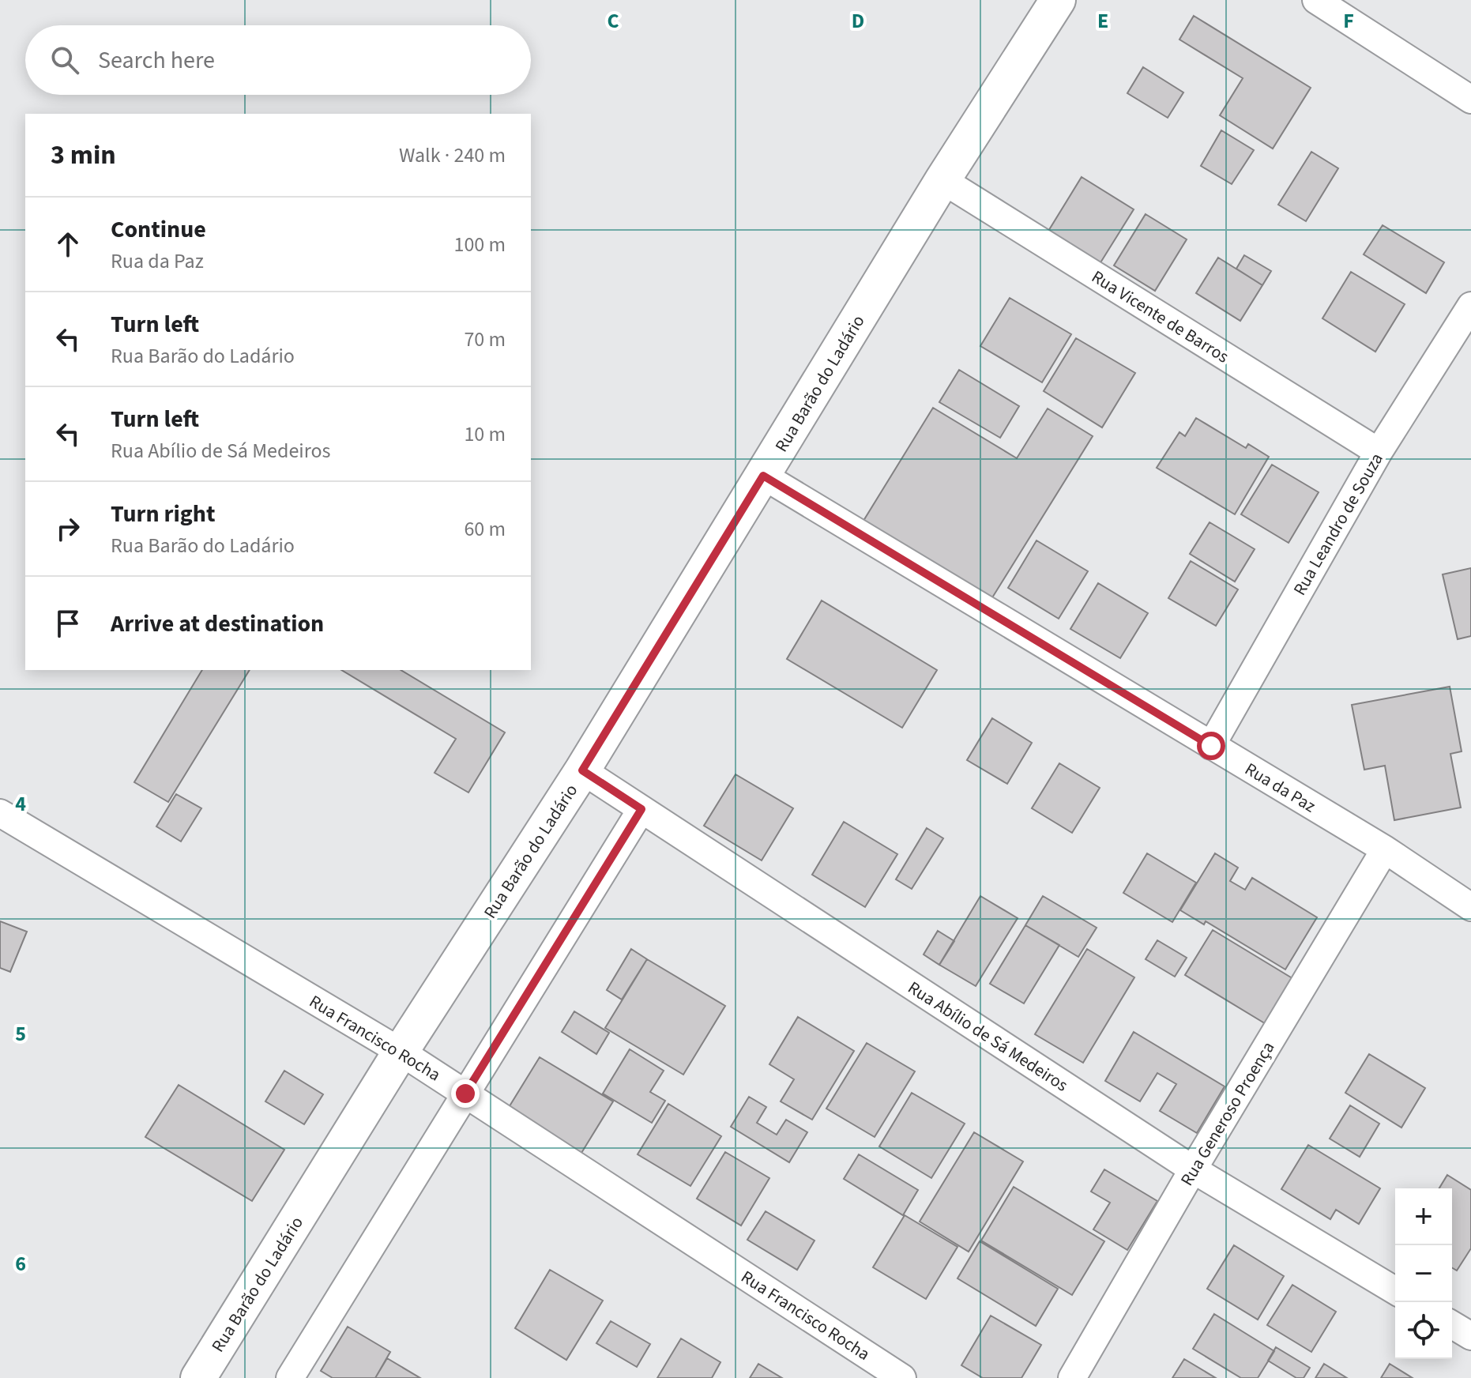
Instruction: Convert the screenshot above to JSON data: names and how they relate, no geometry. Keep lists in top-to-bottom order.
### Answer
{
  "streets": {
    "main road": ["Rua Barão do Ladário"],
    "street": [
      "Rua Vicente de Barros",
      "Rua Leandro de Souza",
      "Rua da Paz",
      "Rua Abílio de Sá Medeiros",
      "Rua Francisco Rocha",
      "Rua Generoso Proença"
    ]
  },
  "crossings": [
    ["Rua Vicente de Barros", "Rua Barão do Ladário"],
    ["Rua Vicente de Barros", "Rua Leandro de Souza"],
    ["Rua Barão do Ladário", "Rua da Paz"],
    ["Rua Barão do Ladário", "Rua Abílio de Sá Medeiros"],
    ["Rua Barão do Ladário", "Rua Francisco Rocha"],
    ["Rua Leandro de Souza", "Rua da Paz"],
    ["Rua da Paz", "Rua Generoso Proença"],
    ["Rua Abílio de Sá Medeiros", "Rua Generoso Proença"]
  ],
  "page": {
    "search": "Search here",
    "heading": ["3 min", "Walk · 240 m"],
    "list": [
      ["Continue", "Rua da Paz", "100 m"],
      ["Turn left", "Rua Barão do Ladário", "70 m"],
      ["Turn left", "Rua Abílio de Sá Medeiros", "10 m"],
      ["Turn right", "Rua Barão do Ladário", "60 m"],
      "Arrive at destination"
    ],
    "map_buttons": ["+", "−"]
  },
  "grid": {
    "columns": [
      "C",
      "D",
      "E",
      "F"
    ],
    "rows": ["4", "5", "6"]
  }
}
